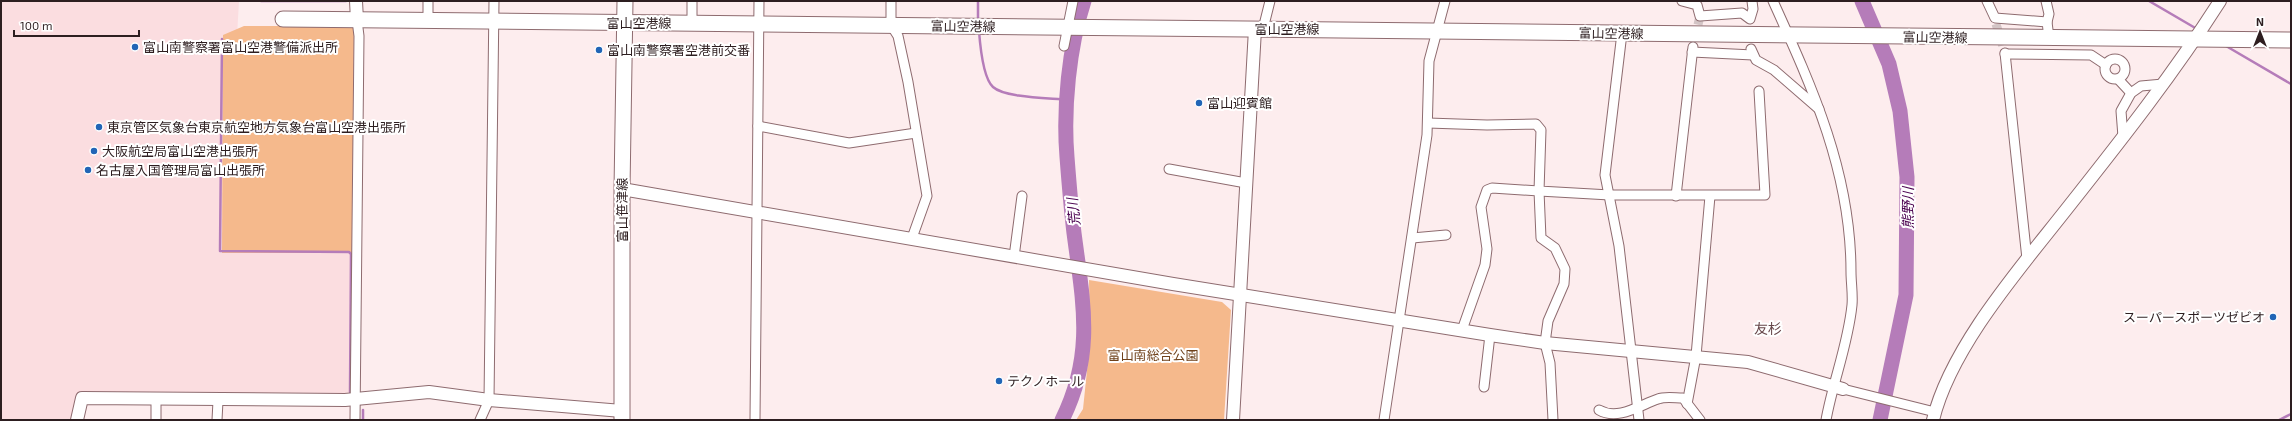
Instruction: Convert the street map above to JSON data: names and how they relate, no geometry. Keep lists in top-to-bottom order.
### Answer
{
  "streets": {
    "main road": ["富山空港線", "富山笹津線"]
  },
  "crossings": [
    ["富山空港線", "富山笹津線"]
  ],
  "districts": ["友杉"],
  "water": ["熊野川", "荒川"],
  "parks": ["富山南総合公園"],
  "places": [
    "富山南警察署富山空港警備派出所",
    "富山南警察署空港前交番",
    "富山迎賓館",
    "東京管区気象台東京航空地方気象台富山空港出張所",
    "大阪航空局富山空港出張所",
    "名古屋入国管理局富山出張所",
    "スーパースポーツゼビオ",
    "テクノホール"
  ],
  "scale_bar": "100 m",
  "north": "top"
}
